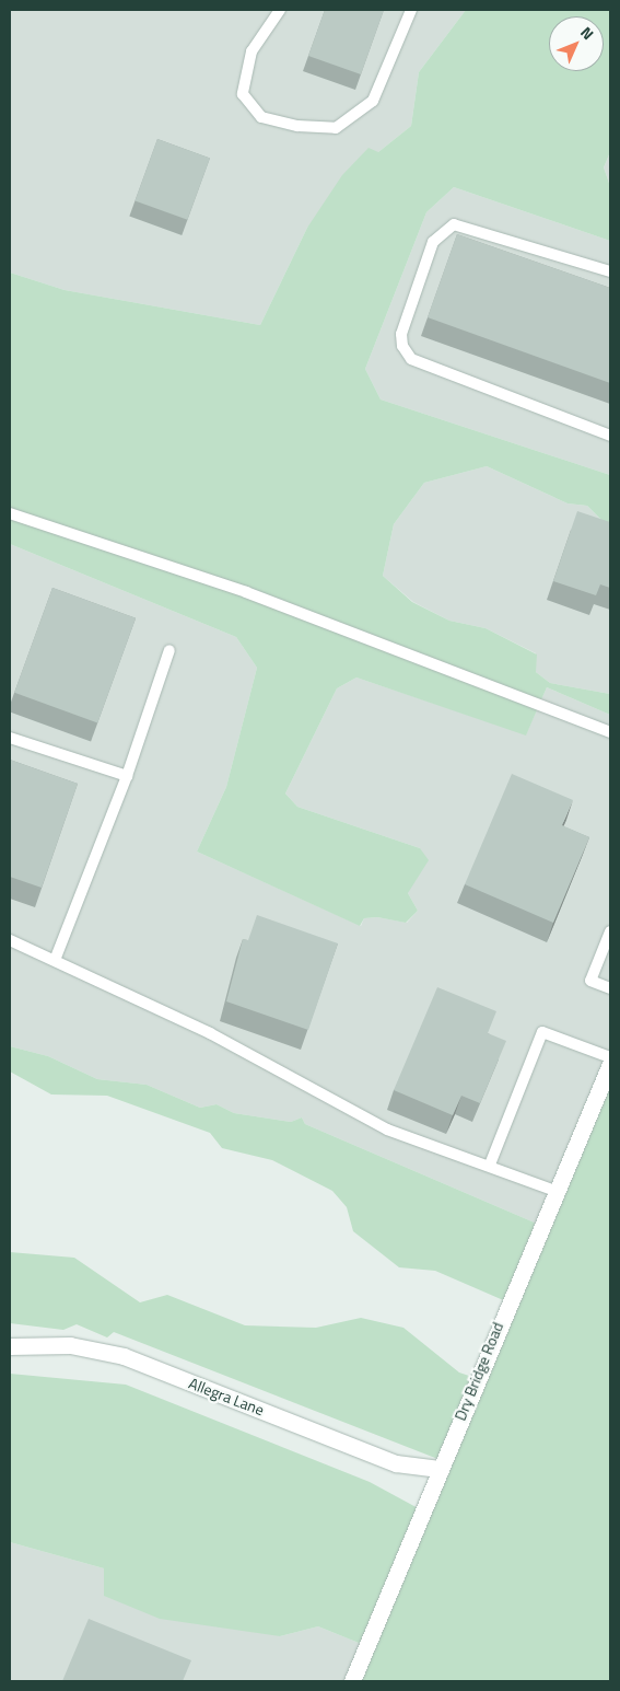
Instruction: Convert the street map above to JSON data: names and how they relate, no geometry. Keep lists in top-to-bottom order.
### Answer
{
  "streets": {
    "street": ["Dry Bridge Road", "Allegra Lane"]
  },
  "crossings": [
    ["Dry Bridge Road", "Allegra Lane"]
  ],
  "north": "top right"
}
